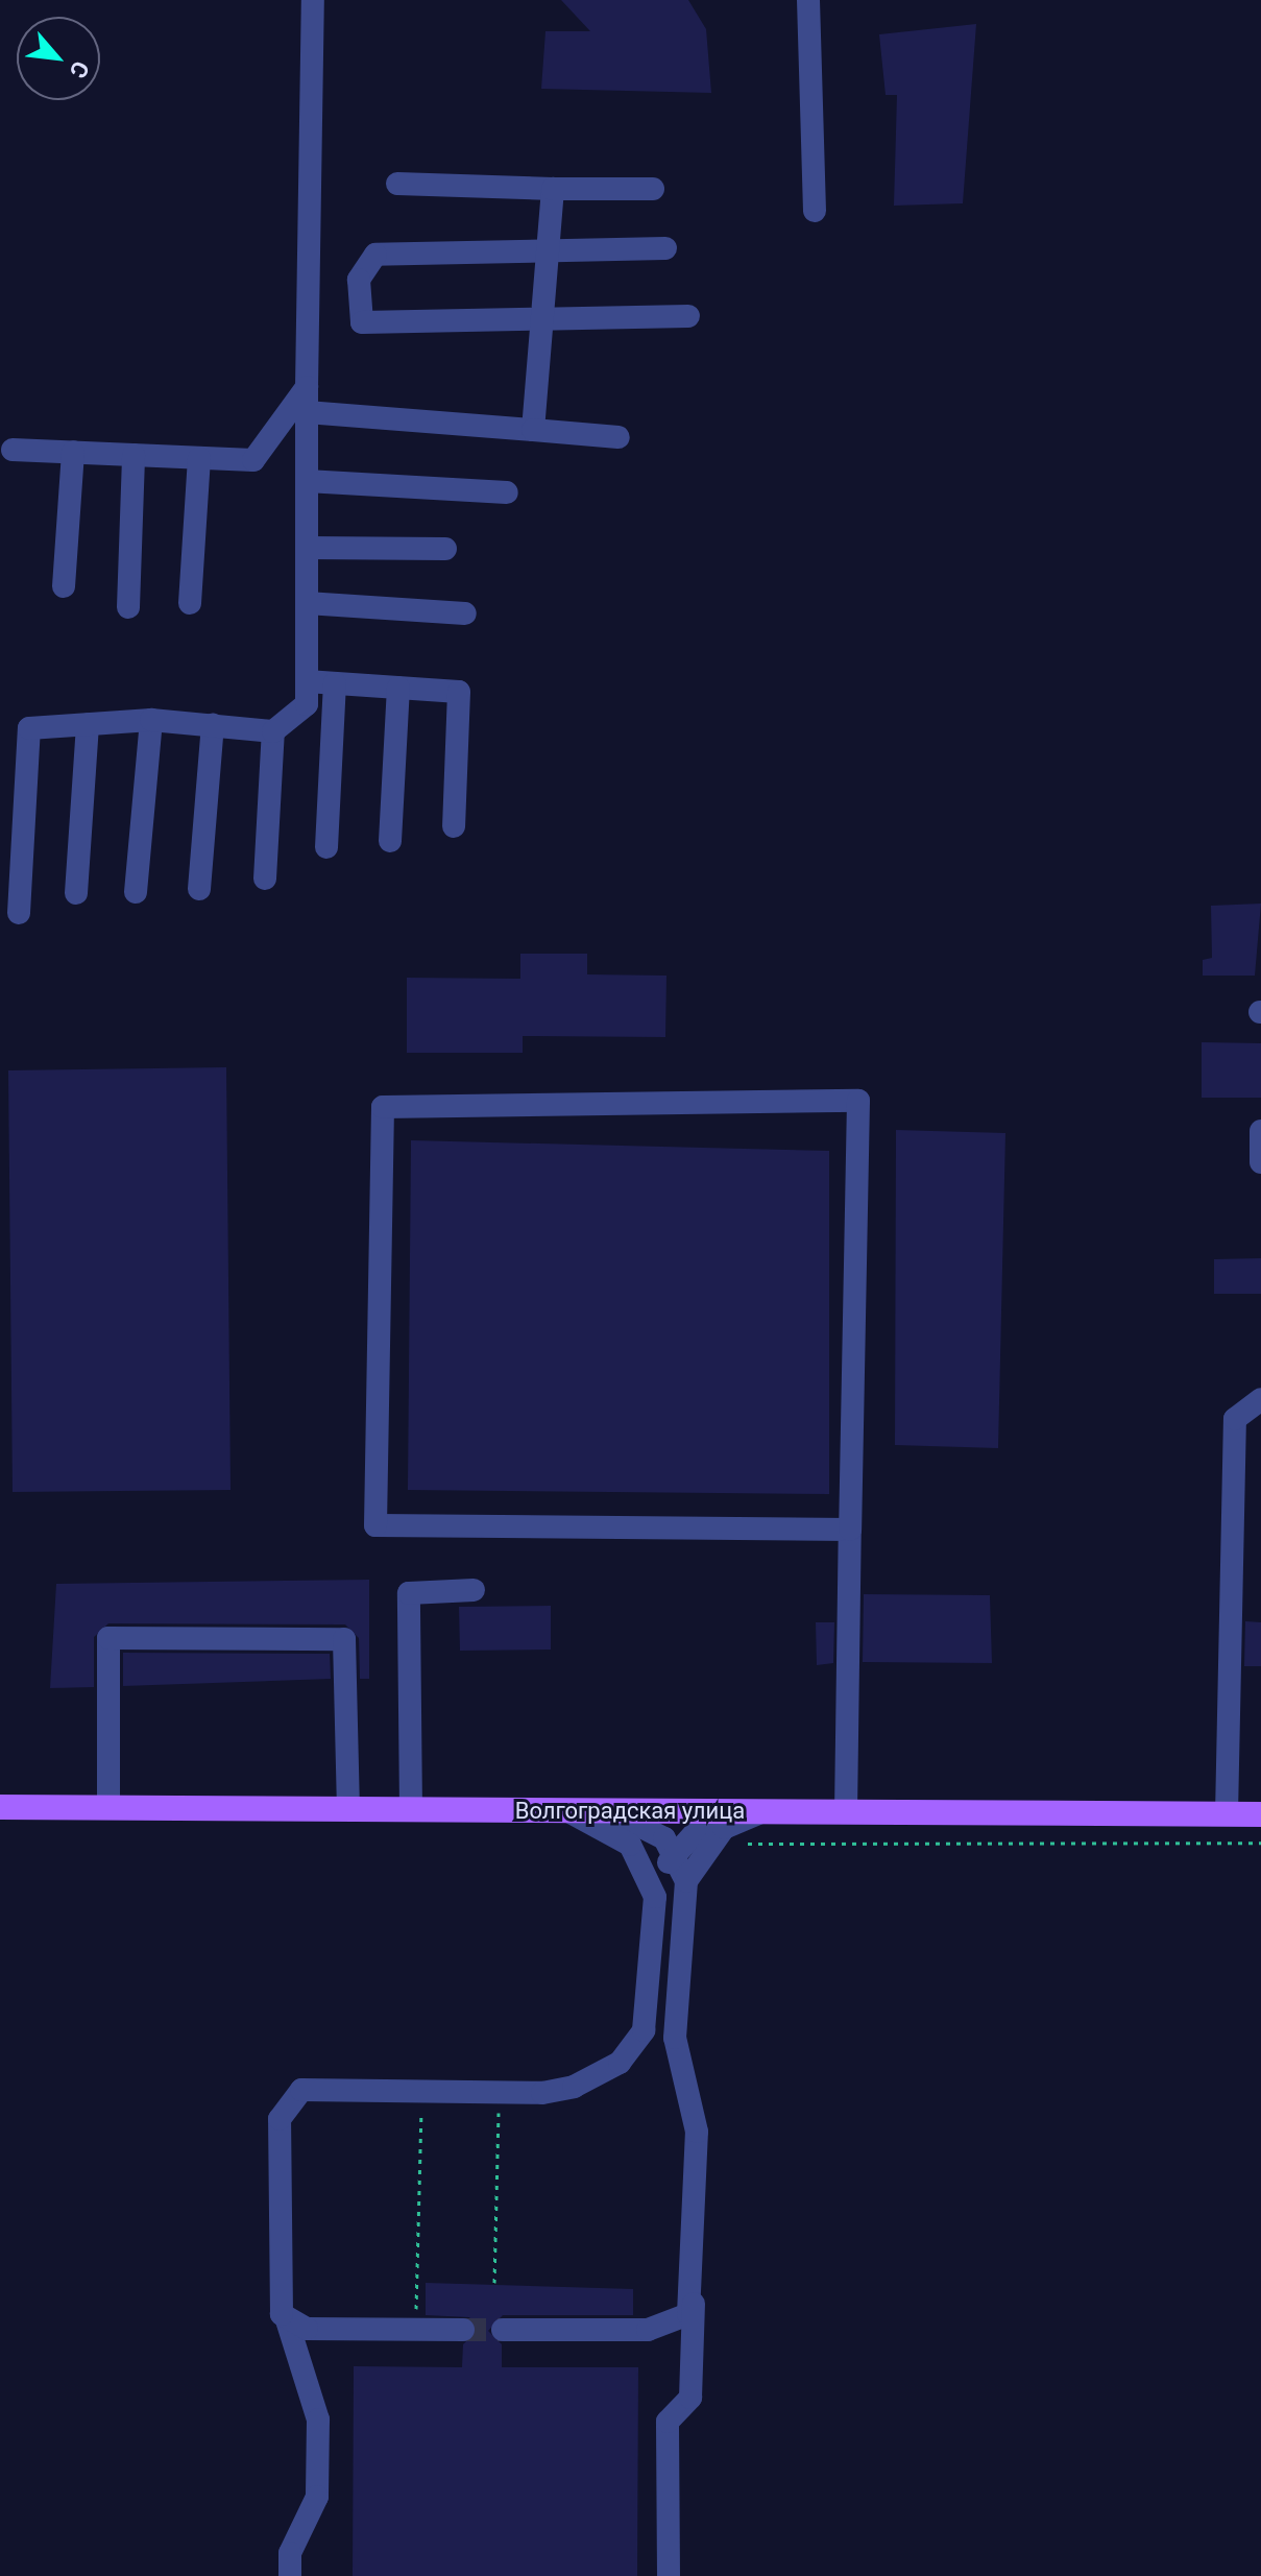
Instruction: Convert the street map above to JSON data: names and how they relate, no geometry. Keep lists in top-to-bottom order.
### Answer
{
  "streets": {
    "main road": ["Волгоградская улица"]
  },
  "north": "bottom right"
}
